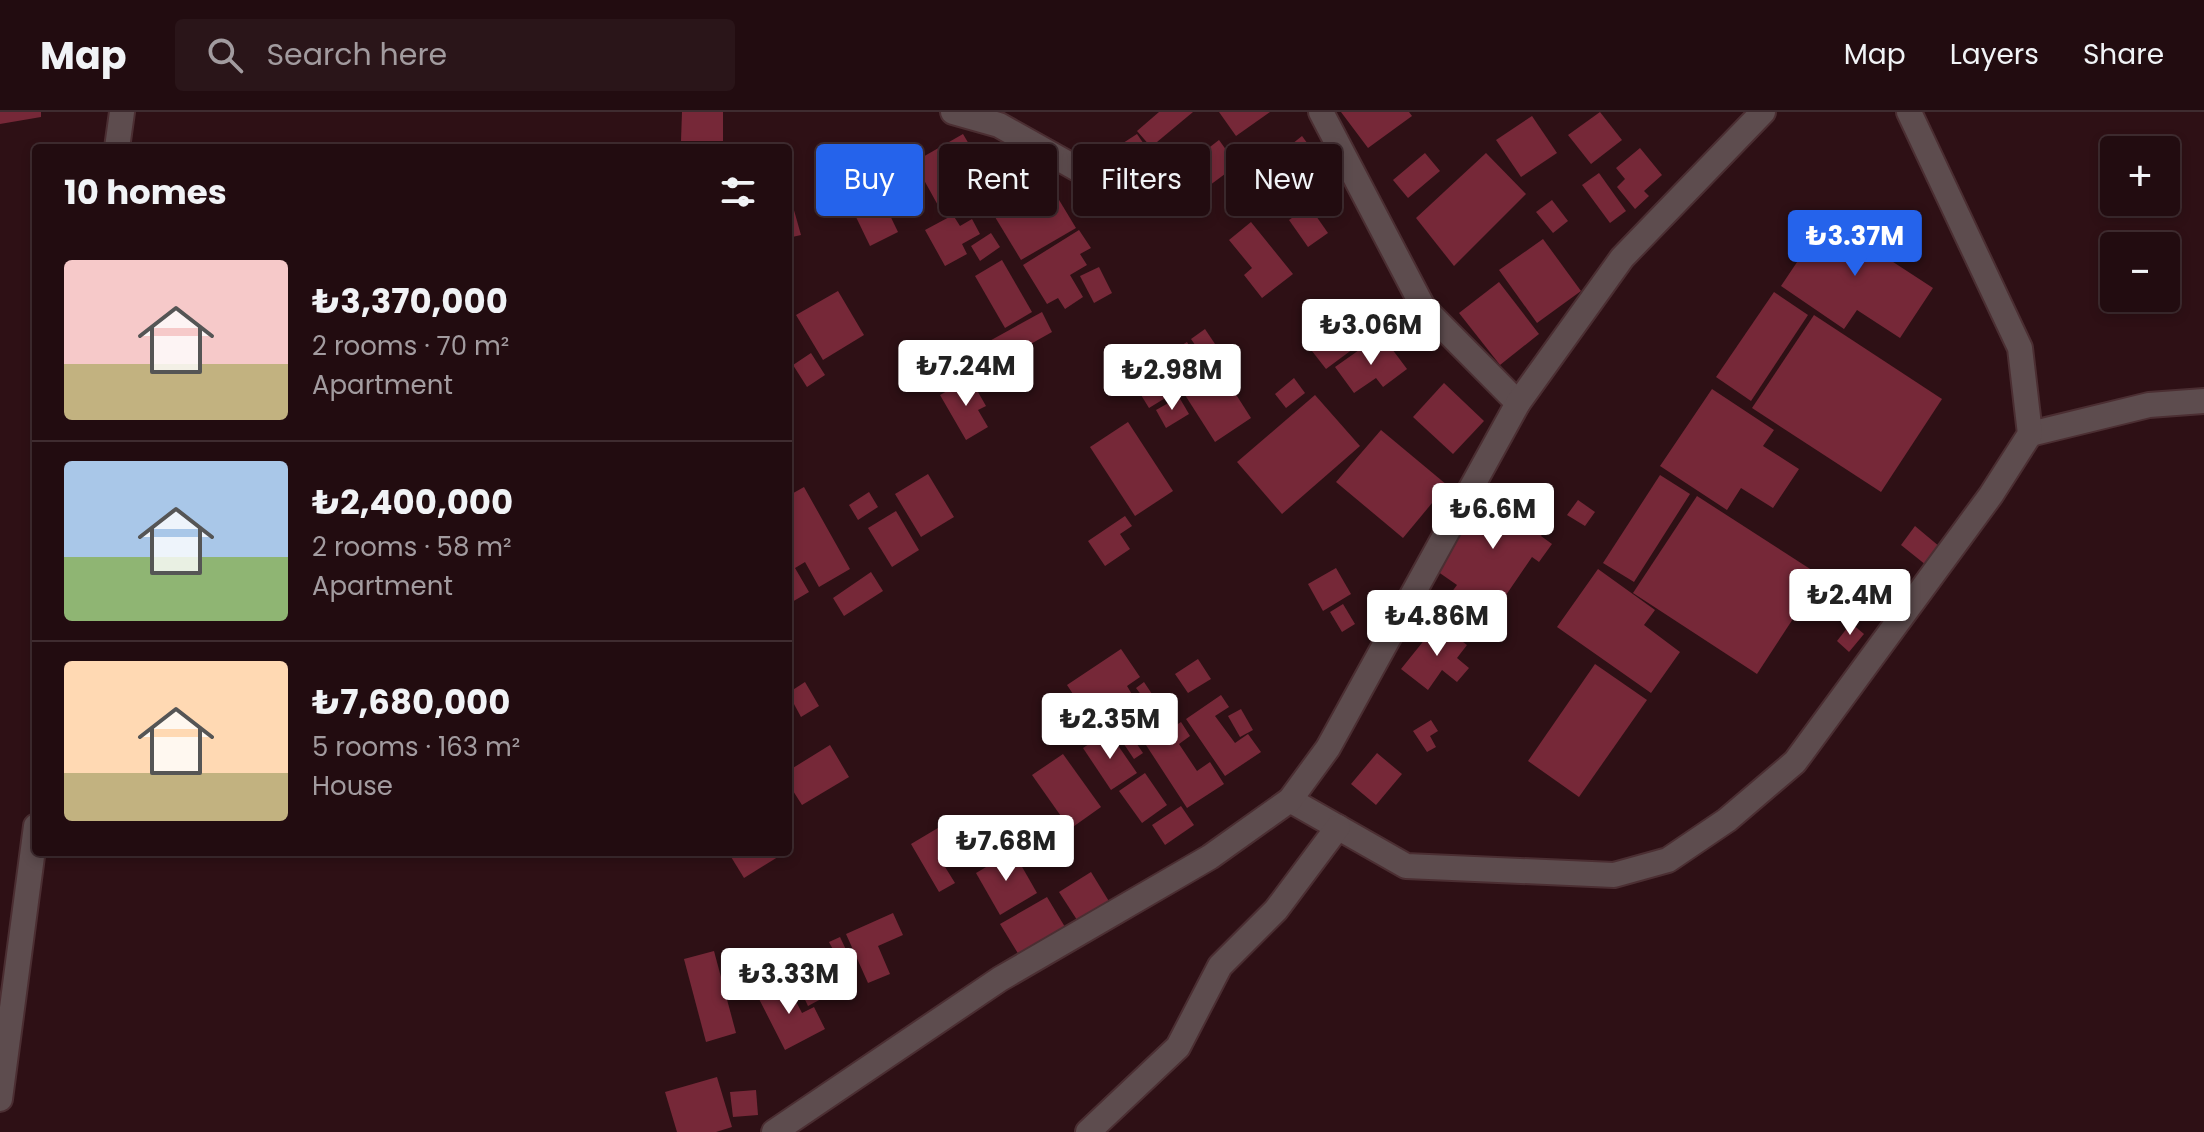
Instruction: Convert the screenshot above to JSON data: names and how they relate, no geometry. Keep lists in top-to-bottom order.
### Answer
{
  "page": {
    "header": "Map",
    "search": "Search here",
    "nav": ["Map", "Layers", "Share"],
    "map_buttons": ["+", "−"],
    "chip": [
      "Buy",
      "Rent",
      "Filters",
      "New"
    ],
    "heading": "10 homes",
    "price": [
      "₺3.37M",
      "₺3.06M",
      "₺7.24M",
      "₺2.98M",
      "₺6.6M",
      "₺2.4M",
      "₺4.86M",
      "₺2.35M",
      "₺7.68M",
      "₺3.33M"
    ],
    "list": [
      {
        "name": "₺3,370,000",
        "note": "2 rooms · 70 m² · Apartment"
      },
      {
        "name": "₺2,400,000",
        "note": "2 rooms · 58 m² · Apartment"
      },
      {
        "name": "₺7,680,000",
        "note": "5 rooms · 163 m² · House"
      }
    ]
  }
}
